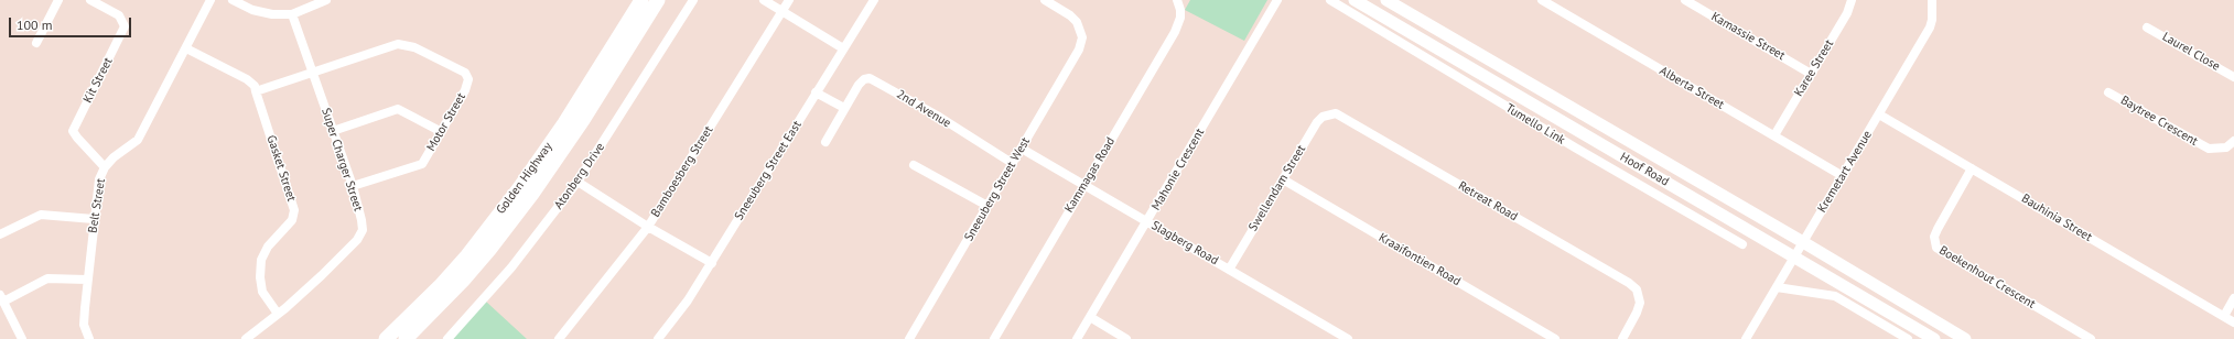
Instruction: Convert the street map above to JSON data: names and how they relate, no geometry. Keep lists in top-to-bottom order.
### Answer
{
  "streets": {
    "main road": ["Hoof Road", "Golden Highway"],
    "street": [
      "Kamassie Street",
      "Laurel Close",
      "Karee Street",
      "Kit Street",
      "Alberta Street",
      "2nd Avenue",
      "Baytree Crescent",
      "Motor Street",
      "Tumello Link",
      "Super Charger Street",
      "Gasket Street",
      "Mahonie Crescent",
      "Sneeuberg Street East",
      "Bamboesberg Street",
      "Kremetart Avenue",
      "Kammagas Road",
      "Atonberg Drive",
      "Swellendam Street",
      "Sneeuberg Street West",
      "Retreat Road",
      "Belt Street",
      "Bauhinia Street",
      "Slagberg Road",
      "Kraaifontien Road",
      "Boekenhout Crescent"
    ]
  },
  "crossings": [
    ["Kamassie Street", "Karee Street"],
    ["Karee Street", "Alberta Street"],
    ["Kit Street", "Belt Street"],
    ["Alberta Street", "Kremetart Avenue"],
    ["2nd Avenue", "Sneeuberg Street West"],
    ["Motor Street", "Super Charger Street"],
    ["Motor Street", "Gasket Street"],
    ["Super Charger Street", "Gasket Street"],
    ["Gasket Street", "Belt Street"],
    ["Mahonie Crescent", "Slagberg Road"],
    ["Hoof Road", "Kremetart Avenue"],
    ["Kremetart Avenue", "Bauhinia Street"],
    ["Kammagas Road", "Slagberg Road"],
    ["Swellendam Street", "Retreat Road"],
    ["Swellendam Street", "Slagberg Road"],
    ["Swellendam Street", "Kraaifontien Road"],
    ["Sneeuberg Street West", "Slagberg Road"],
    ["Bauhinia Street", "Boekenhout Crescent"]
  ],
  "scale_bar": "100 m"
}
